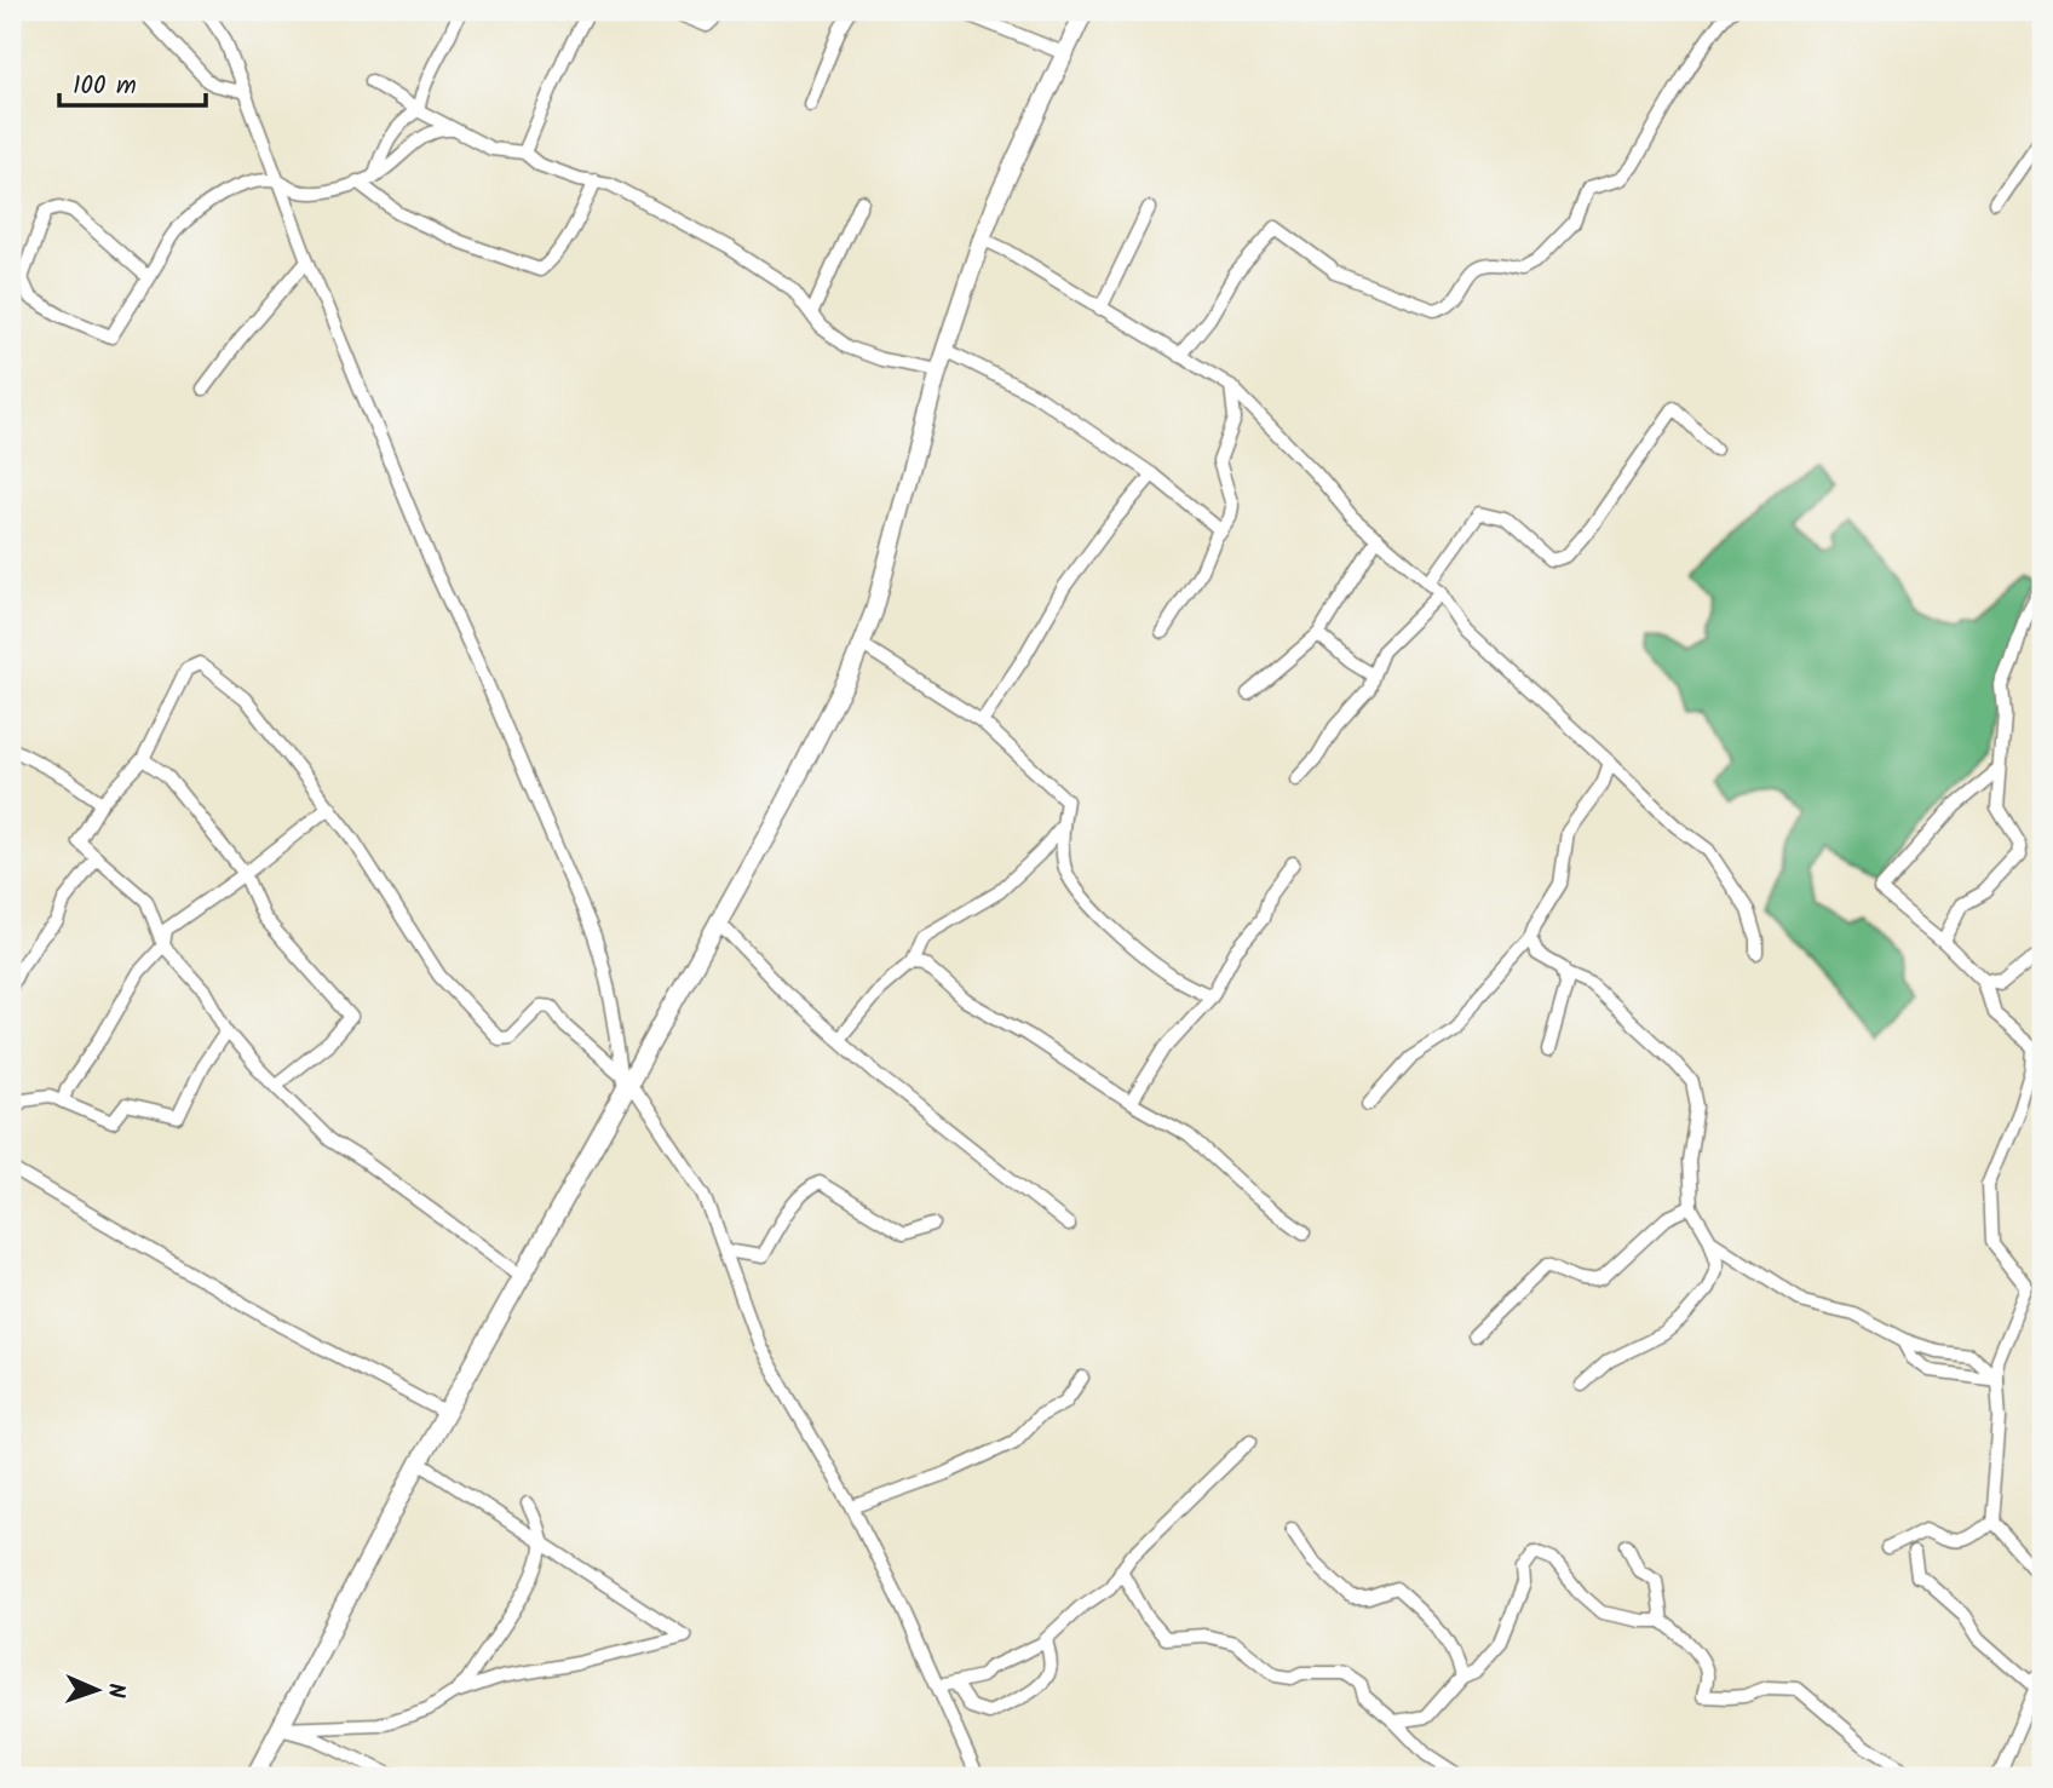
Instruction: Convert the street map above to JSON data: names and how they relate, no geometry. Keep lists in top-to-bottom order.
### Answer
{
  "scale_bar": "100 m",
  "north": "right"
}
